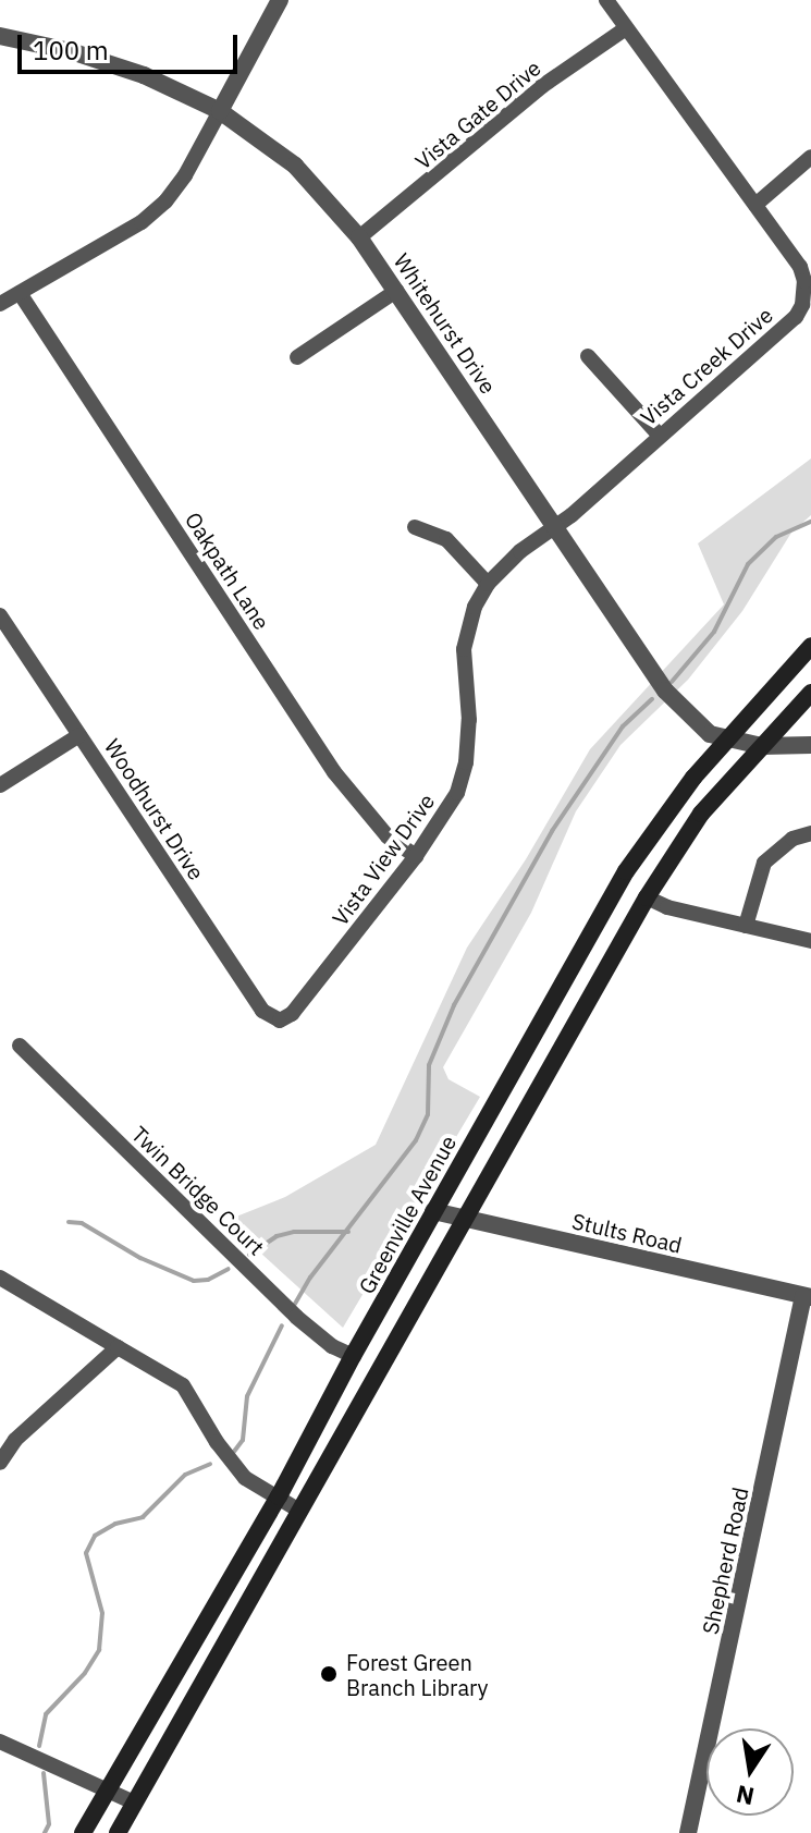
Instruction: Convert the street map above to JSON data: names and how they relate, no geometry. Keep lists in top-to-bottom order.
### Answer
{
  "streets": {
    "main road": ["Greenville Avenue"],
    "street": [
      "Vista Gate Drive",
      "Whitehurst Drive",
      "Vista Creek Drive",
      "Oakpath Lane",
      "Woodhurst Drive",
      "Vista View Drive",
      "Twin Bridge Court",
      "Stults Road",
      "Shepherd Road"
    ]
  },
  "crossings": [
    ["Vista Gate Drive", "Whitehurst Drive"],
    ["Vista Gate Drive", "Vista Creek Drive"],
    ["Whitehurst Drive", "Vista Creek Drive"],
    ["Whitehurst Drive", "Vista View Drive"],
    ["Whitehurst Drive", "Greenville Avenue"],
    ["Vista Creek Drive", "Vista View Drive"],
    ["Oakpath Lane", "Vista View Drive"],
    ["Woodhurst Drive", "Vista View Drive"],
    ["Twin Bridge Court", "Greenville Avenue"],
    ["Greenville Avenue", "Stults Road"],
    ["Stults Road", "Shepherd Road"]
  ],
  "places": ["Forest Green Branch Library"],
  "scale_bar": "100 m",
  "north": "bottom"
}
